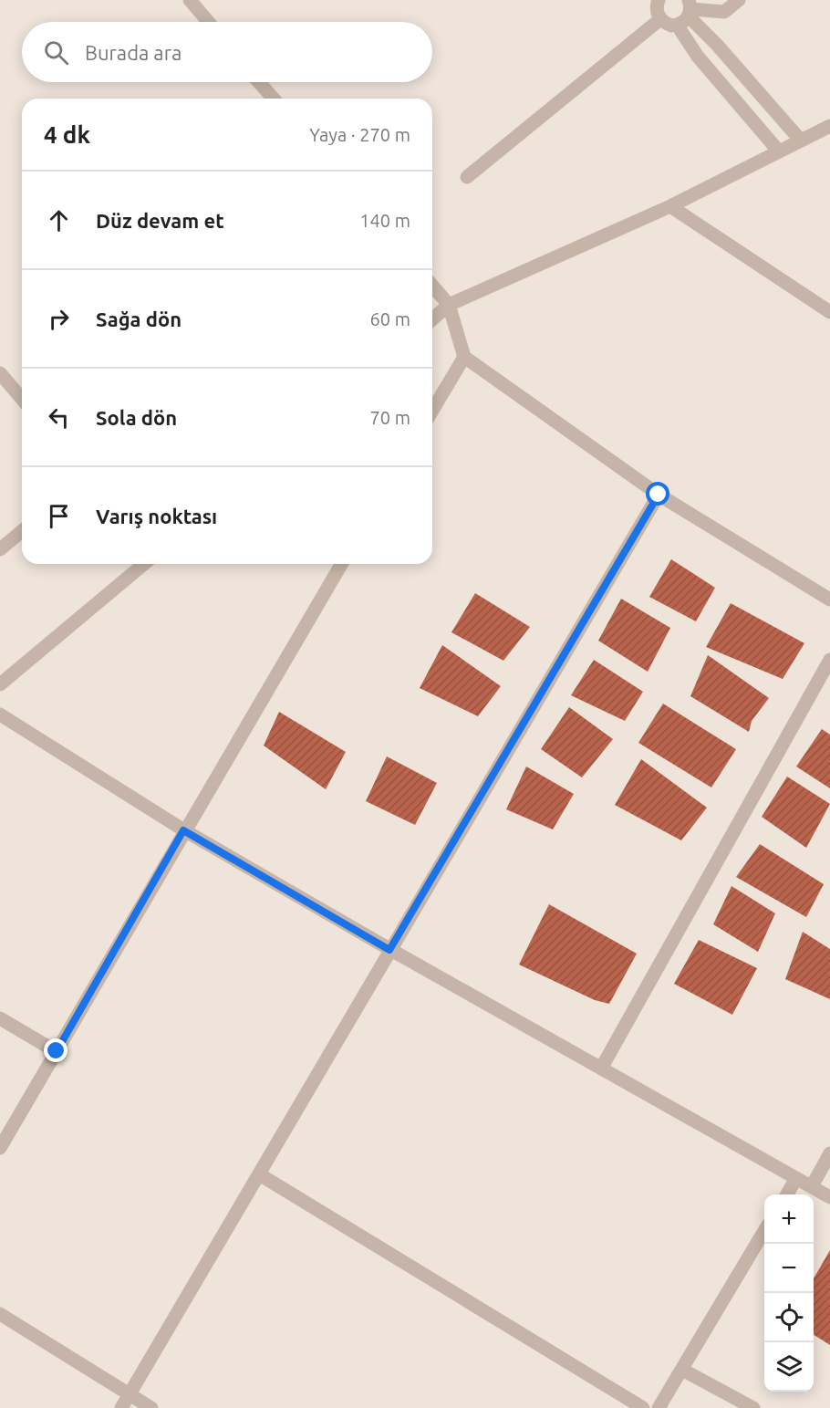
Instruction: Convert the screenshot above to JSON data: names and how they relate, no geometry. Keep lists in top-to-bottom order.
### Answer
{
  "page": {
    "search": "Burada ara",
    "heading": ["4 dk", "Yaya · 270 m"],
    "list": [
      ["Düz devam et", "140 m"],
      ["Sağa dön", "60 m"],
      ["Sola dön", "70 m"],
      "Varış noktası"
    ],
    "map_buttons": ["+", "−"]
  }
}
